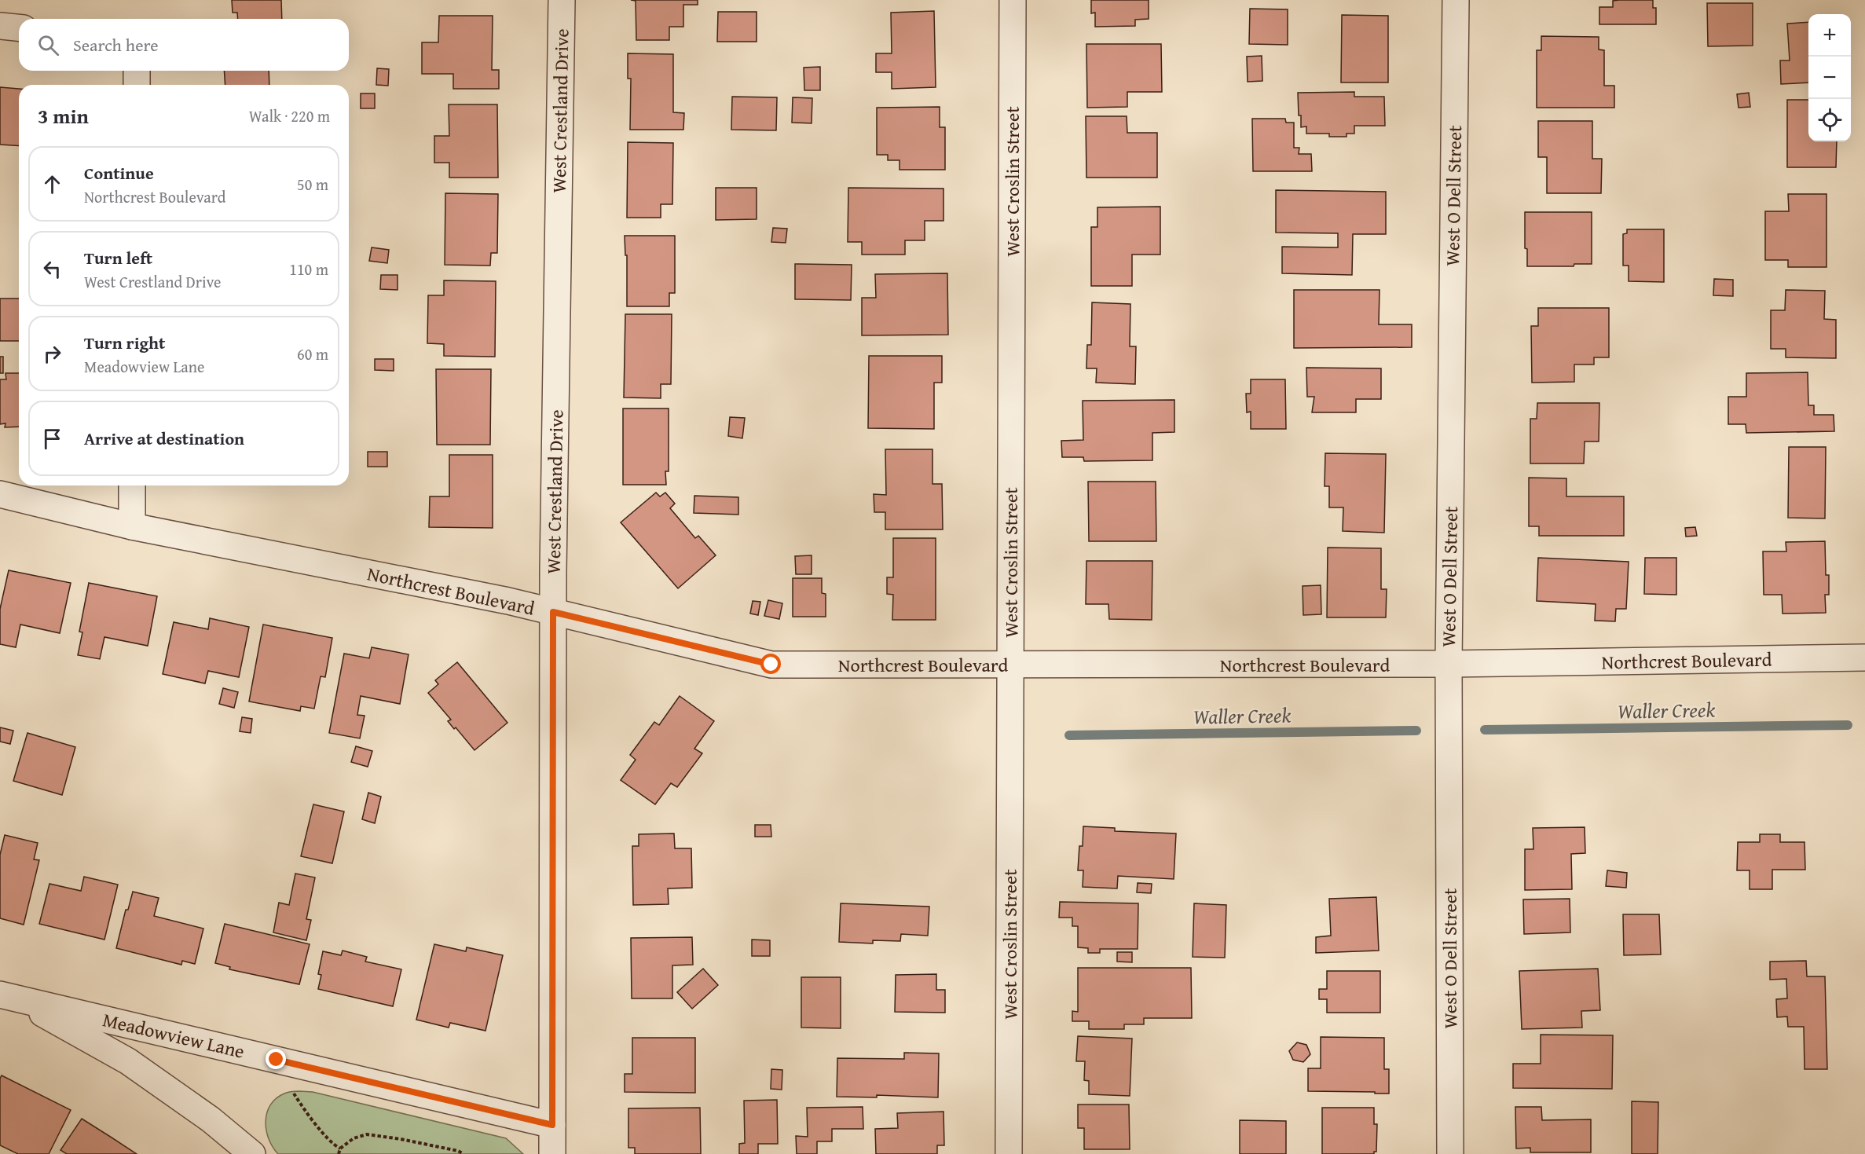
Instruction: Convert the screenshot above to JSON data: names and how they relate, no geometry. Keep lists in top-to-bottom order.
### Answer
{
  "streets": {
    "street": [
      "West Crestland Drive",
      "West Croslin Street",
      "West O Dell Street",
      "Northcrest Boulevard",
      "Meadowview Lane"
    ]
  },
  "crossings": [
    ["West Crestland Drive", "Northcrest Boulevard"],
    ["West Crestland Drive", "Meadowview Lane"],
    ["West Croslin Street", "Northcrest Boulevard"],
    ["West O Dell Street", "Northcrest Boulevard"]
  ],
  "water": ["Waller Creek"],
  "page": {
    "map_buttons": ["+", "−"],
    "search": "Search here",
    "heading": ["3 min", "Walk · 220 m"],
    "list": [
      ["Continue", "Northcrest Boulevard", "50 m"],
      ["Turn left", "West Crestland Drive", "110 m"],
      ["Turn right", "Meadowview Lane", "60 m"],
      "Arrive at destination"
    ]
  }
}
